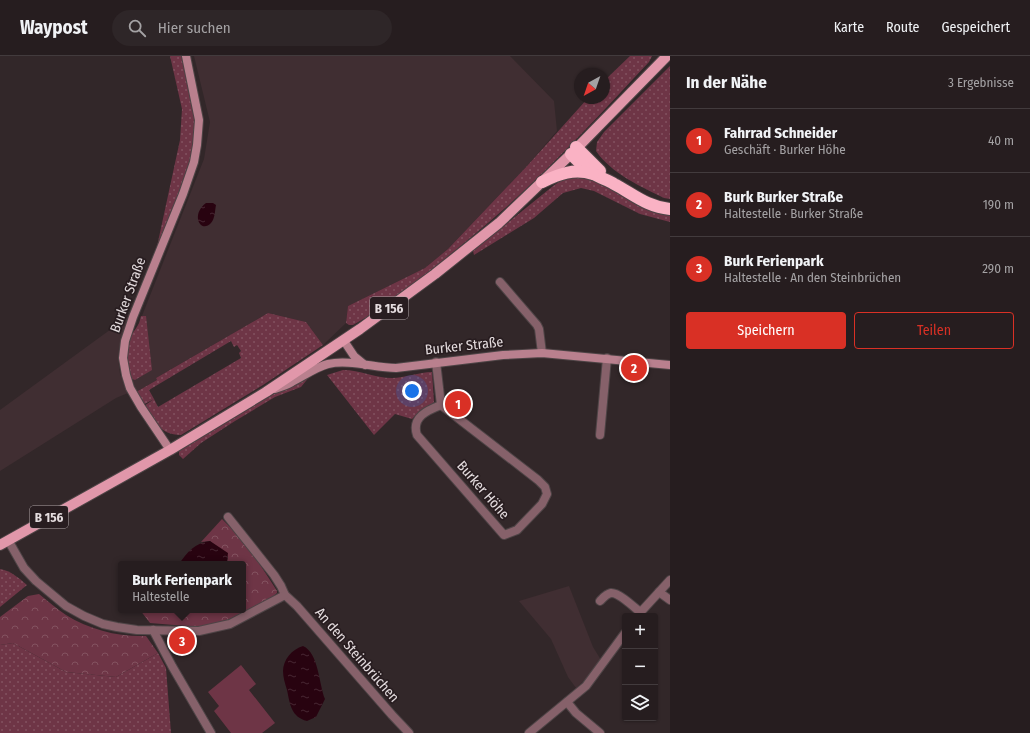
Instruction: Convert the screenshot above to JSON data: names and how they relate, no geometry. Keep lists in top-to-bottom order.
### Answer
{
  "streets": {
    "main road": ["B 156"],
    "street": ["Burker Straße", "Burker Höhe", "An den Steinbrüchen"]
  },
  "crossings": [
    ["Burker Straße", "B 156"]
  ],
  "north": "bottom left",
  "page": {
    "header": "Waypost",
    "search": "Hier suchen",
    "nav": ["Karte", "Route", "Gespeichert"],
    "heading": ["In der Nähe", "3 Ergebnisse"],
    "list": [
      {
        "mark": "1",
        "name": "Fahrrad Schneider",
        "note": "Geschäft · Burker Höhe",
        "value": "40 m"
      },
      {
        "mark": "2",
        "name": "Burk Burker Straße",
        "note": "Haltestelle · Burker Straße",
        "value": "190 m"
      },
      {
        "mark": "3",
        "name": "Burk Ferienpark",
        "note": "Haltestelle · An den Steinbrüchen",
        "value": "290 m"
      }
    ],
    "buttons": ["Speichern", "Teilen"],
    "pins": ["2", "1", "3"],
    "popup": ["Burk Ferienpark", "Haltestelle"],
    "map_buttons": ["+", "−"]
  }
}
